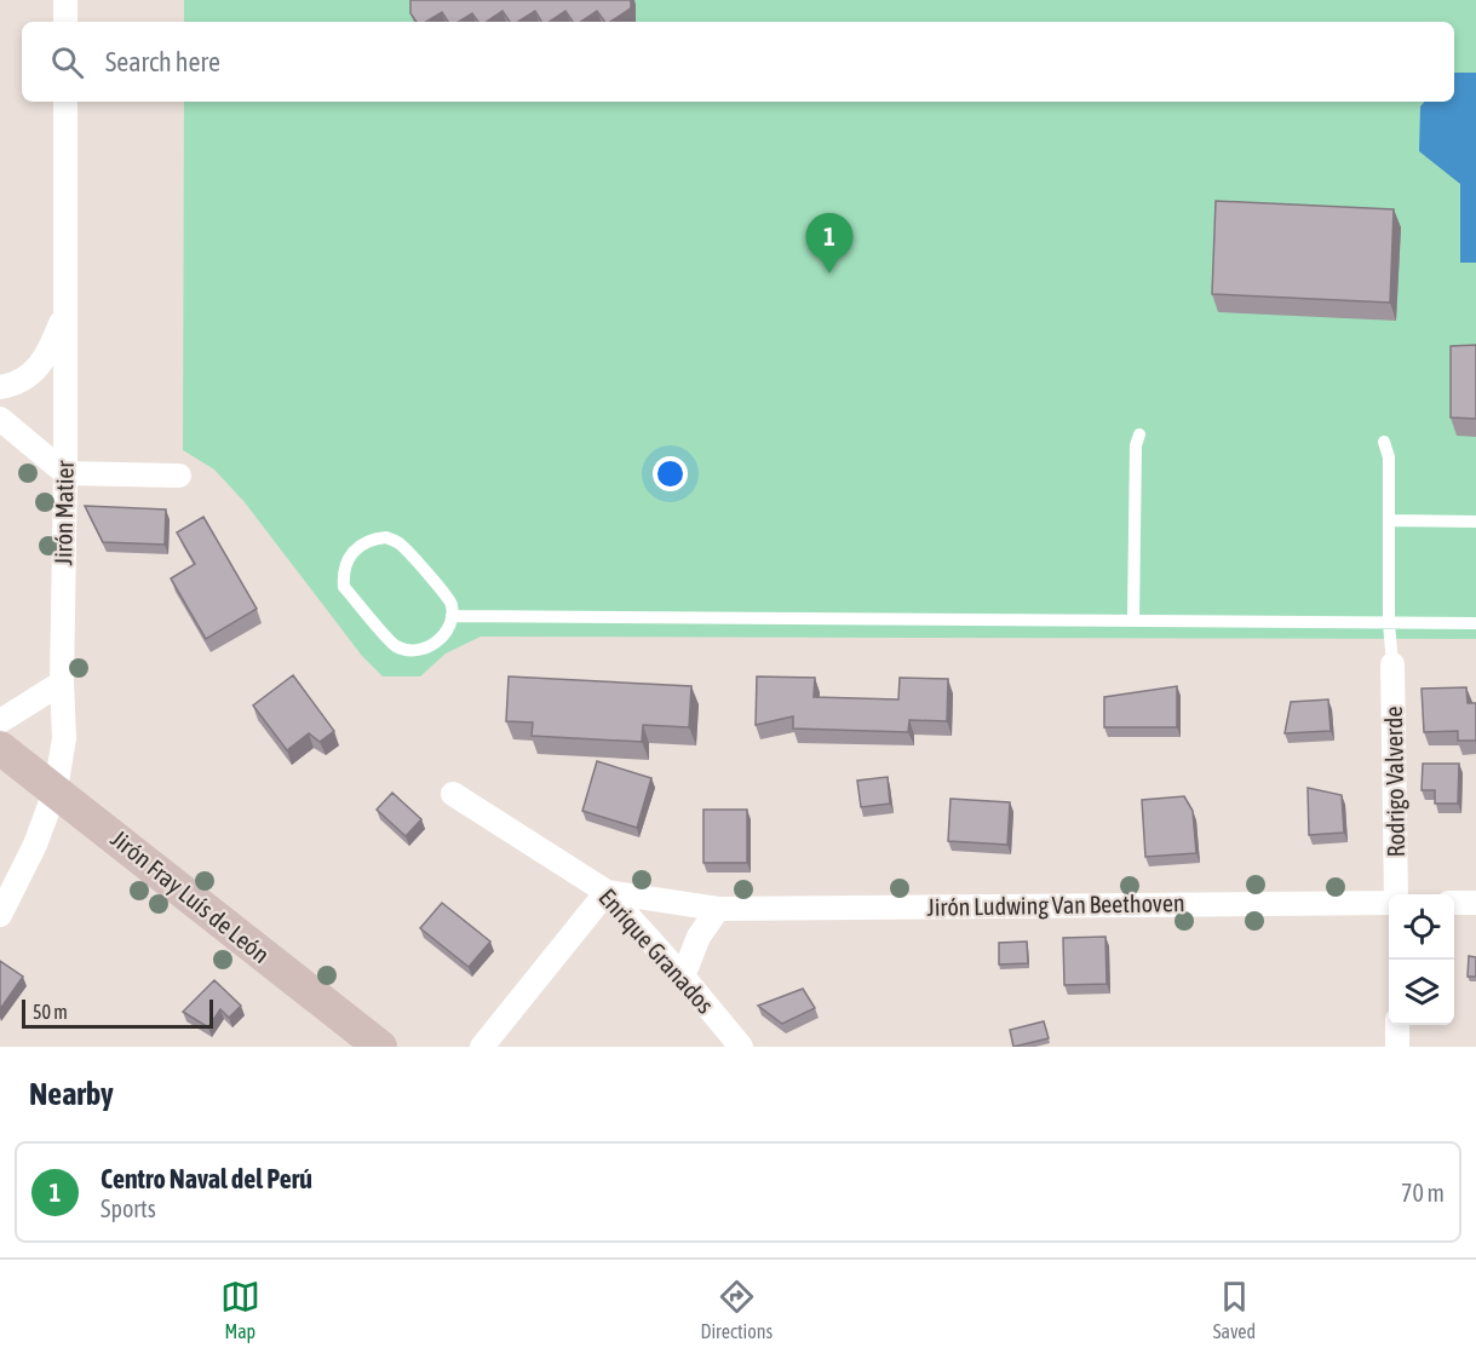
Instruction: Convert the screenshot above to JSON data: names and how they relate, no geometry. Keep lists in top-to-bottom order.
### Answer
{
  "streets": {
    "street": [
      "Jirón Matier",
      "Rodrigo Valverde",
      "Jirón Fray Luís de León",
      "Jirón Ludwing Van Beethoven",
      "Enrique Granados"
    ]
  },
  "crossings": [
    ["Jirón Matier", "Jirón Fray Luís de León"],
    ["Jirón Ludwing Van Beethoven", "Enrique Granados"]
  ],
  "scale_bar": "50 m",
  "page": {
    "search": "Search here",
    "pins": "1",
    "scale": "50 m",
    "heading": "Nearby",
    "list": [
      {
        "mark": "1",
        "name": "Centro Naval del Perú",
        "note": "Sports",
        "value": "70 m"
      }
    ],
    "nav": ["Map", "Directions", "Saved"]
  }
}
